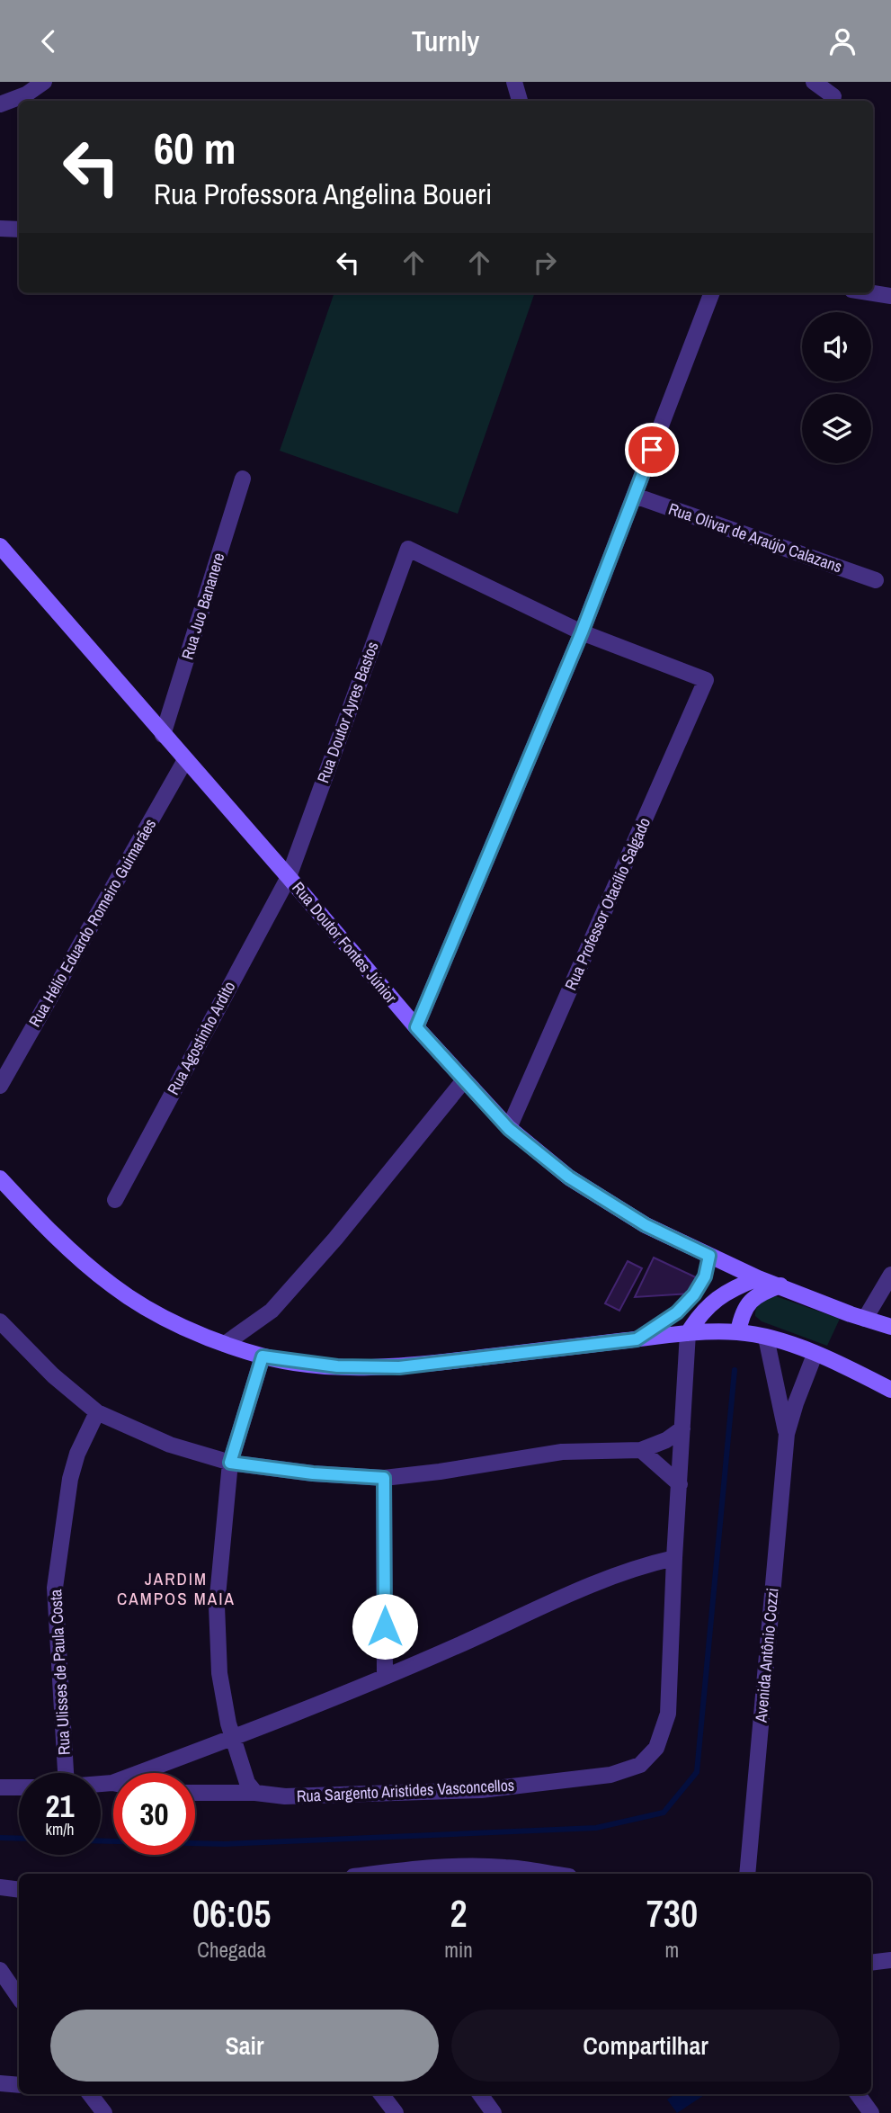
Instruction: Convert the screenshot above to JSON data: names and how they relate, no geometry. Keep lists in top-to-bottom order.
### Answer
{
  "streets": {
    "street": [
      "Rua Olivar de Araújo Calazans",
      "Rua Juo Bananere",
      "Rua Doutor Ayres Bastos",
      "Rua Professor Otacílio Salgado",
      "Rua Hélio Eduardo Romeiro Guimarães",
      "Rua Doutor Fontes Júnior",
      "Rua Agostinho Ardito",
      "Avenida Antônio Cozzi",
      "Rua Ulisses de Paula Costa",
      "Rua Sargento Aristides Vasconcellos"
    ]
  },
  "crossings": [
    ["Rua Juo Bananere", "Rua Doutor Fontes Júnior"],
    ["Rua Doutor Ayres Bastos", "Rua Professor Otacílio Salgado"],
    ["Rua Doutor Ayres Bastos", "Rua Doutor Fontes Júnior"],
    ["Rua Doutor Ayres Bastos", "Rua Agostinho Ardito"],
    ["Rua Professor Otacílio Salgado", "Rua Doutor Fontes Júnior"],
    ["Rua Hélio Eduardo Romeiro Guimarães", "Rua Doutor Fontes Júnior"],
    ["Rua Doutor Fontes Júnior", "Rua Agostinho Ardito"]
  ],
  "districts": ["JARDIM CAMPOS MAIA"],
  "page": {
    "header": "Turnly",
    "turn": ["60 m", "Rua Professora Angelina Boueri"],
    "speed": "21 km/h",
    "limit": "30",
    "eta": [
      "06:05",
      "Chegada",
      "2",
      "min",
      "730",
      "m"
    ],
    "buttons": ["Sair", "Compartilhar"]
  }
}
